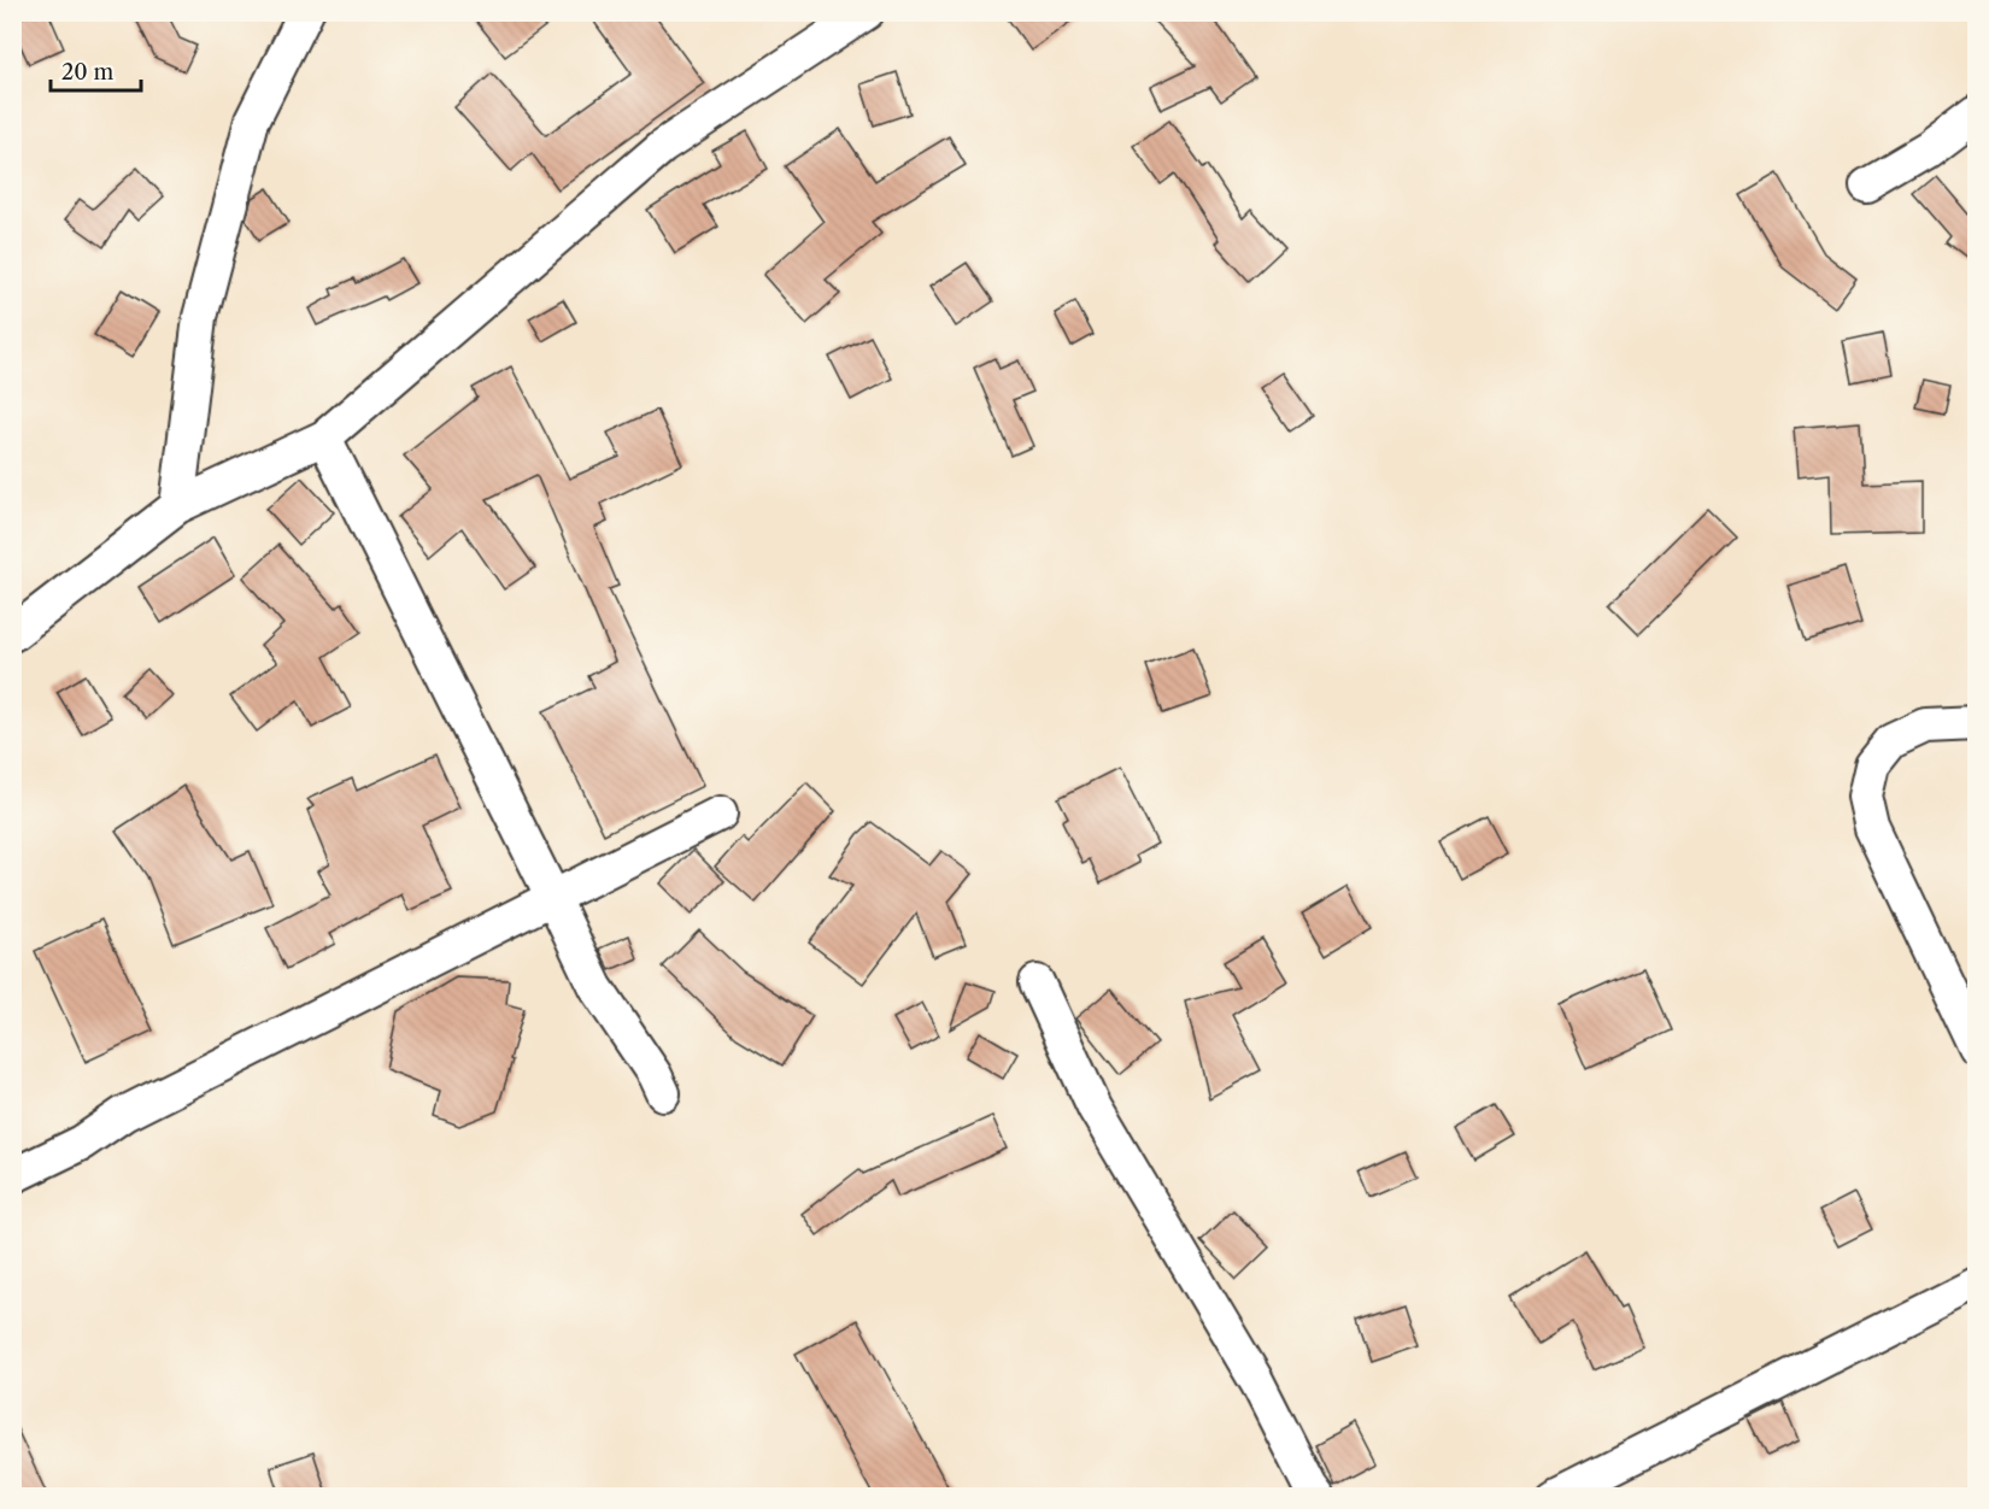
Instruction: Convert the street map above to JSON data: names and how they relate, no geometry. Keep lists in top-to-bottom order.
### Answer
{
  "scale_bar": "20 m"
}
